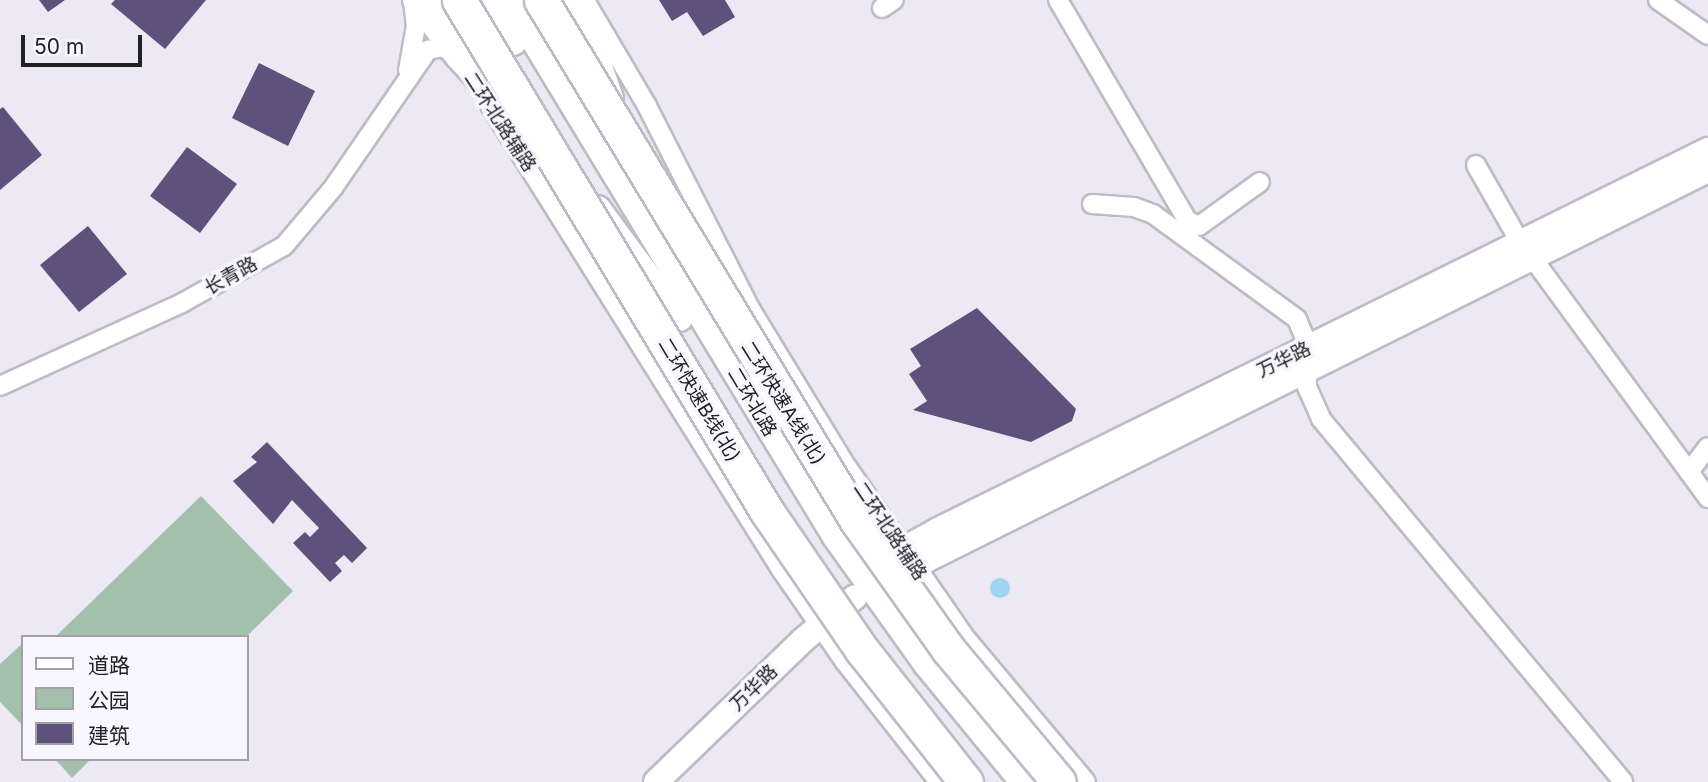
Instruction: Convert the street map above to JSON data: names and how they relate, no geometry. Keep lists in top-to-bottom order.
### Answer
{
  "streets": {
    "highway": ["二环快速B线(北)", "二环快速A线(北)"],
    "main road": ["二环北路"],
    "street": ["二环北路辅路", "长青路", "万华路"]
  },
  "crossings": [
    ["二环北路辅路", "万华路"],
    ["万华路", "二环北路"],
    ["二环快速B线(北)", "二环北路"],
    ["二环快速B线(北)", "二环快速A线(北)"],
    ["二环北路", "二环快速A线(北)"]
  ],
  "legend": ["道路", "公园", "建筑"],
  "scale_bar": "50 m"
}
